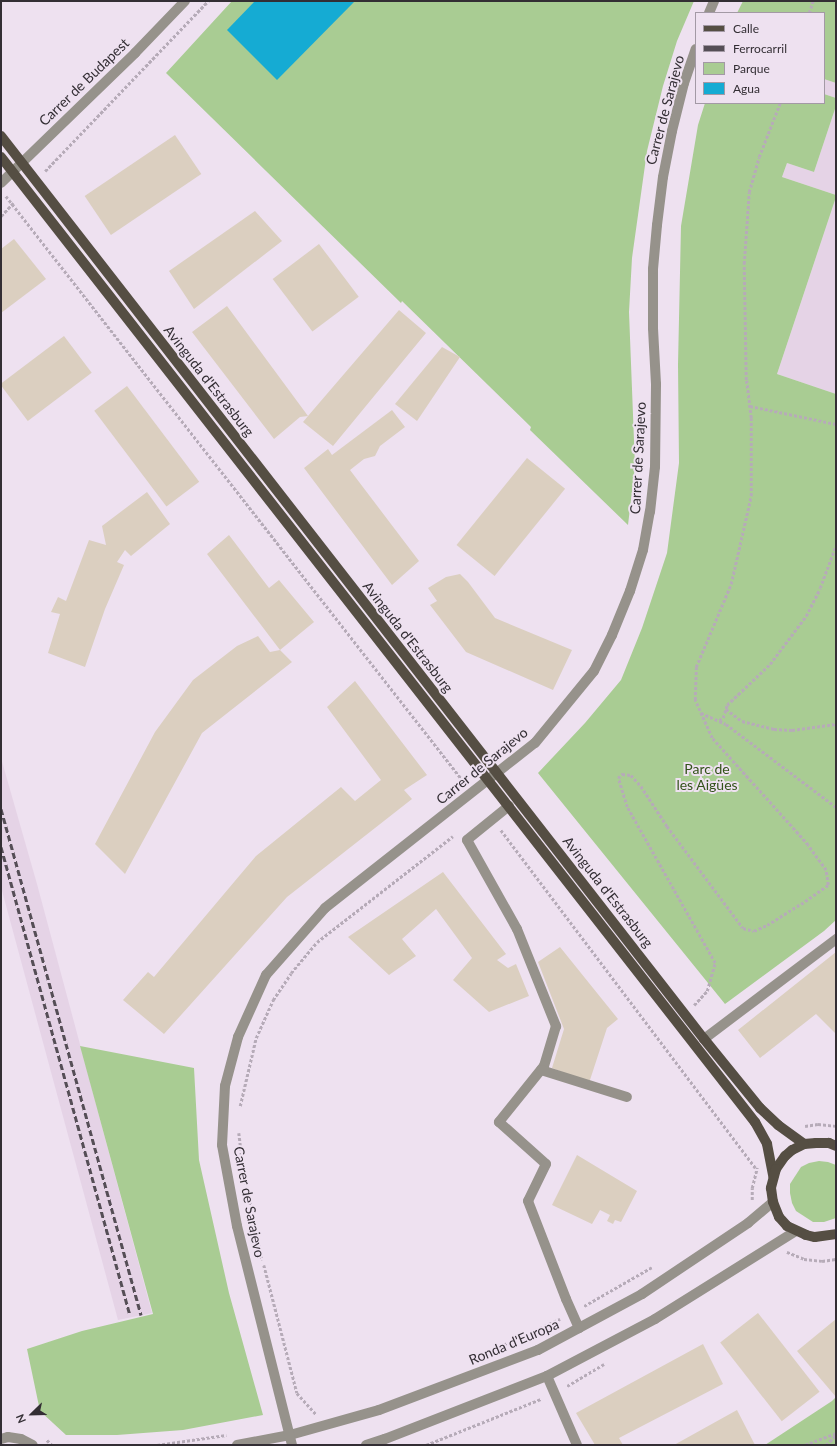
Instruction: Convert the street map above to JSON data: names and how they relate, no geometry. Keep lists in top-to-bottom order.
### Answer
{
  "streets": {
    "main road": ["Avinguda d'Estrasburg"],
    "street": ["Carrer de Budapest", "Carrer de Sarajevo", "Ronda d'Europa"]
  },
  "crossings": [
    ["Carrer de Budapest", "Avinguda d'Estrasburg"],
    ["Carrer de Sarajevo", "Avinguda d'Estrasburg"],
    ["Carrer de Sarajevo", "Ronda d'Europa"],
    ["Avinguda d'Estrasburg", "Ronda d'Europa"]
  ],
  "parks": ["Parc de les Aigües"],
  "legend": [
    "Calle",
    "Ferrocarril",
    "Parque",
    "Agua"
  ],
  "north": "bottom left"
}
